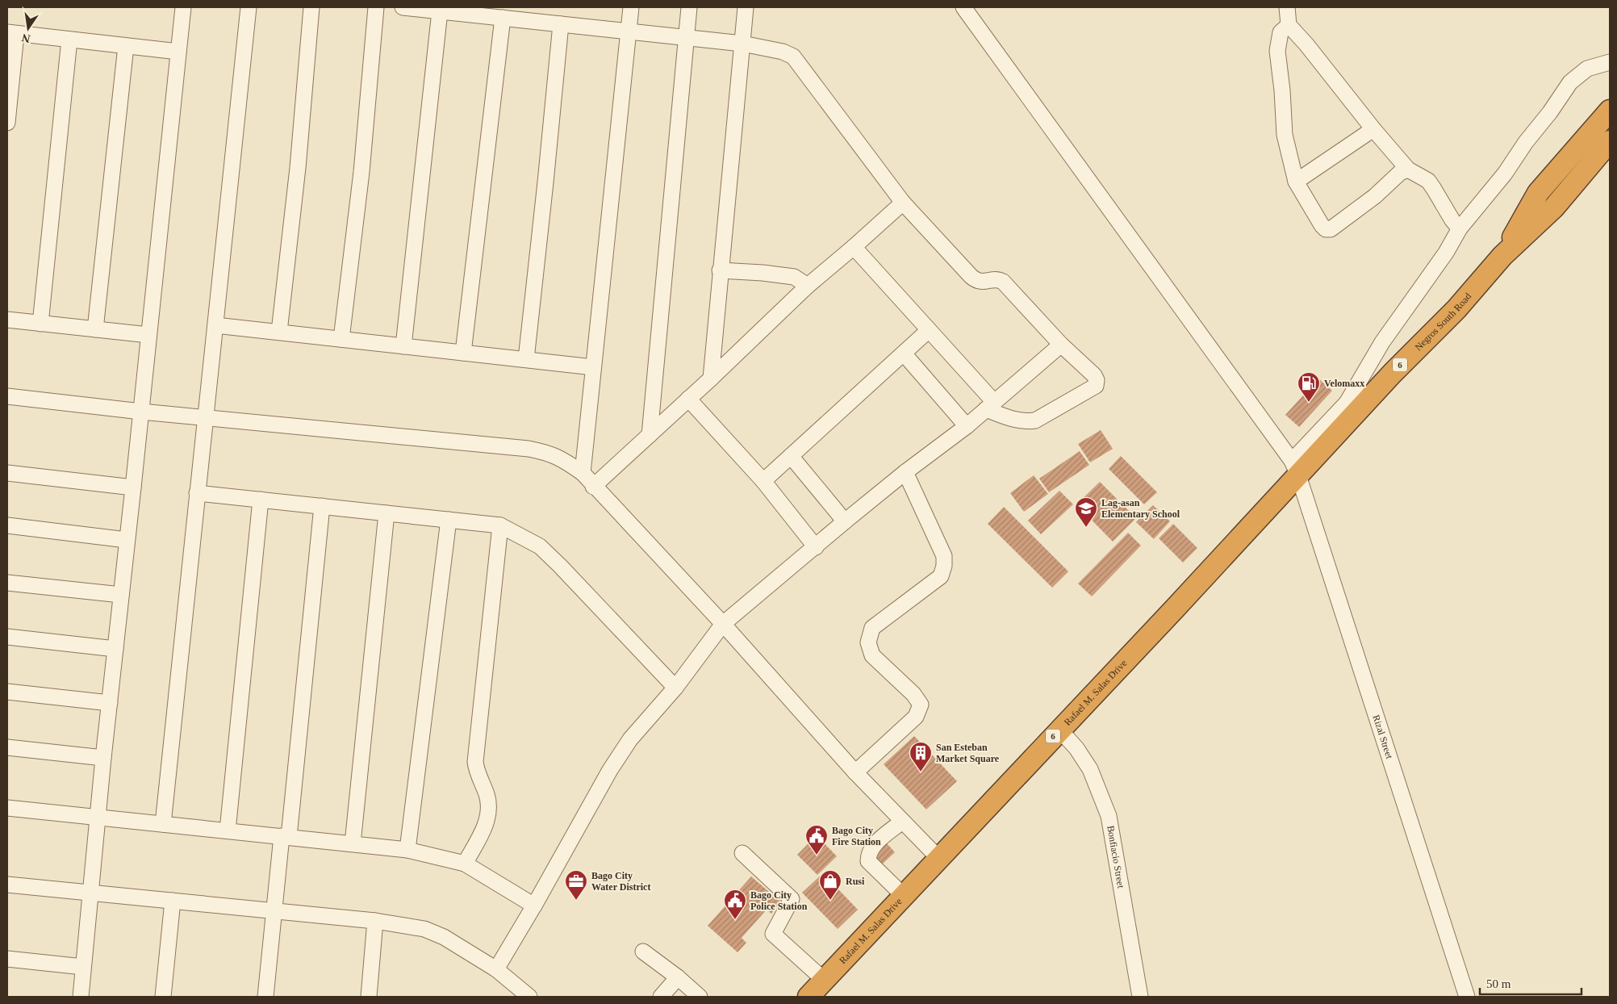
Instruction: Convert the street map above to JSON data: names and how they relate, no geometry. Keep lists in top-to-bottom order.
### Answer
{
  "streets": {
    "highway": ["Negros South Road", "6", "Rafael M. Salas Drive"],
    "street": ["Rizal Street", "Bonfiacio Street"]
  },
  "crossings": [
    ["Negros South Road", "Rafael M. Salas Drive"],
    ["Negros South Road", "Rizal Street"],
    ["Rafael M. Salas Drive", "Rizal Street"],
    ["Rafael M. Salas Drive", "Bonfiacio Street"]
  ],
  "places": {
    "fuel station": ["Velomaxx"],
    "school or university": ["Lag-asan Elementary School"],
    "building": ["San Esteban Market Square"],
    "public building": ["Bago City Fire Station", "Bago City Police Station"],
    "office": ["Bago City Water District"],
    "shop": ["Rusi"]
  },
  "scale_bar": "50 m",
  "north": "bottom"
}
